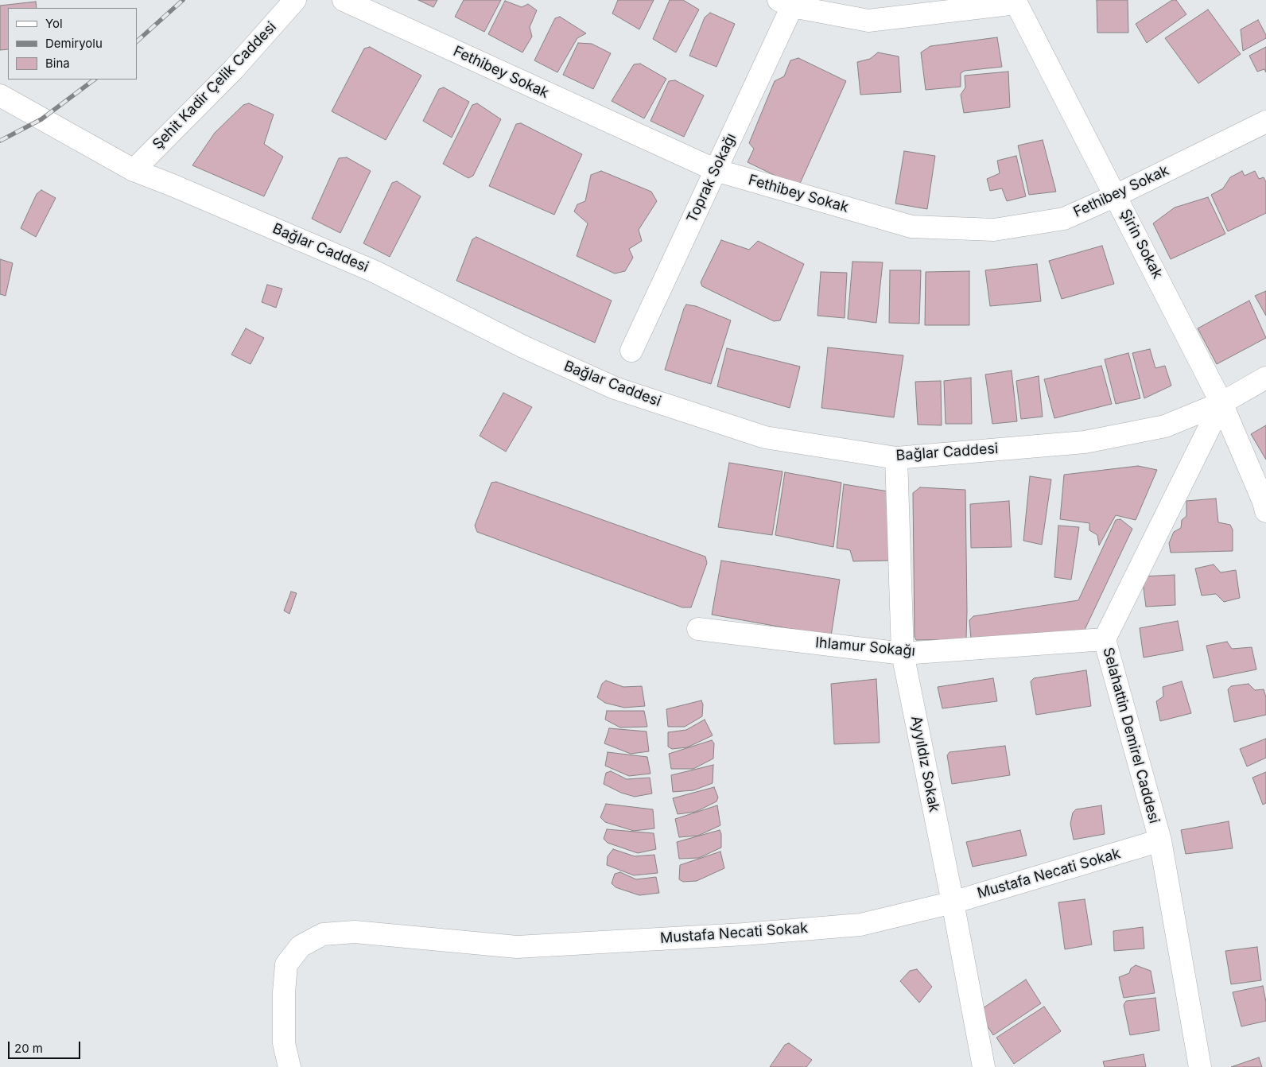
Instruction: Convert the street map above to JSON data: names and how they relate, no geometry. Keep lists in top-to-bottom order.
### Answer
{
  "streets": {
    "street": [
      "Fethibey Sokak",
      "Şehit Kadir Çelik Caddesi",
      "Toprak Sokağı",
      "Şirin Sokak",
      "Bağlar Caddesi",
      "Ihlamur Sokağı",
      "Selahattin Demirel Caddesi",
      "Ayyıldız Sokak",
      "Mustafa Necati Sokak"
    ]
  },
  "crossings": [
    ["Fethibey Sokak", "Toprak Sokağı"],
    ["Fethibey Sokak", "Şirin Sokak"],
    ["Şehit Kadir Çelik Caddesi", "Bağlar Caddesi"],
    ["Şirin Sokak", "Bağlar Caddesi"],
    ["Şirin Sokak", "Selahattin Demirel Caddesi"],
    ["Bağlar Caddesi", "Selahattin Demirel Caddesi"],
    ["Bağlar Caddesi", "Ayyıldız Sokak"],
    ["Ihlamur Sokağı", "Selahattin Demirel Caddesi"],
    ["Ihlamur Sokağı", "Ayyıldız Sokak"],
    ["Selahattin Demirel Caddesi", "Mustafa Necati Sokak"],
    ["Ayyıldız Sokak", "Mustafa Necati Sokak"]
  ],
  "legend": ["Yol", "Demiryolu", "Bina"],
  "scale_bar": "20 m"
}
